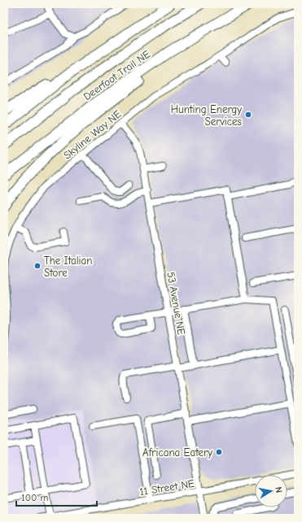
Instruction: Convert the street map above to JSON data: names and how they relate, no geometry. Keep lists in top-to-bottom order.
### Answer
{
  "streets": {
    "highway": ["Deerfoot Trail NE"],
    "street": ["Skyline Way NE", "53 Avenue NE", "11 Street NE"]
  },
  "crossings": [
    ["Skyline Way NE", "53 Avenue NE"],
    ["53 Avenue NE", "11 Street NE"]
  ],
  "places": ["Hunting Energy Services", "The Italian Store", "Africana Eatery"],
  "scale_bar": "100 m",
  "north": "right"
}
